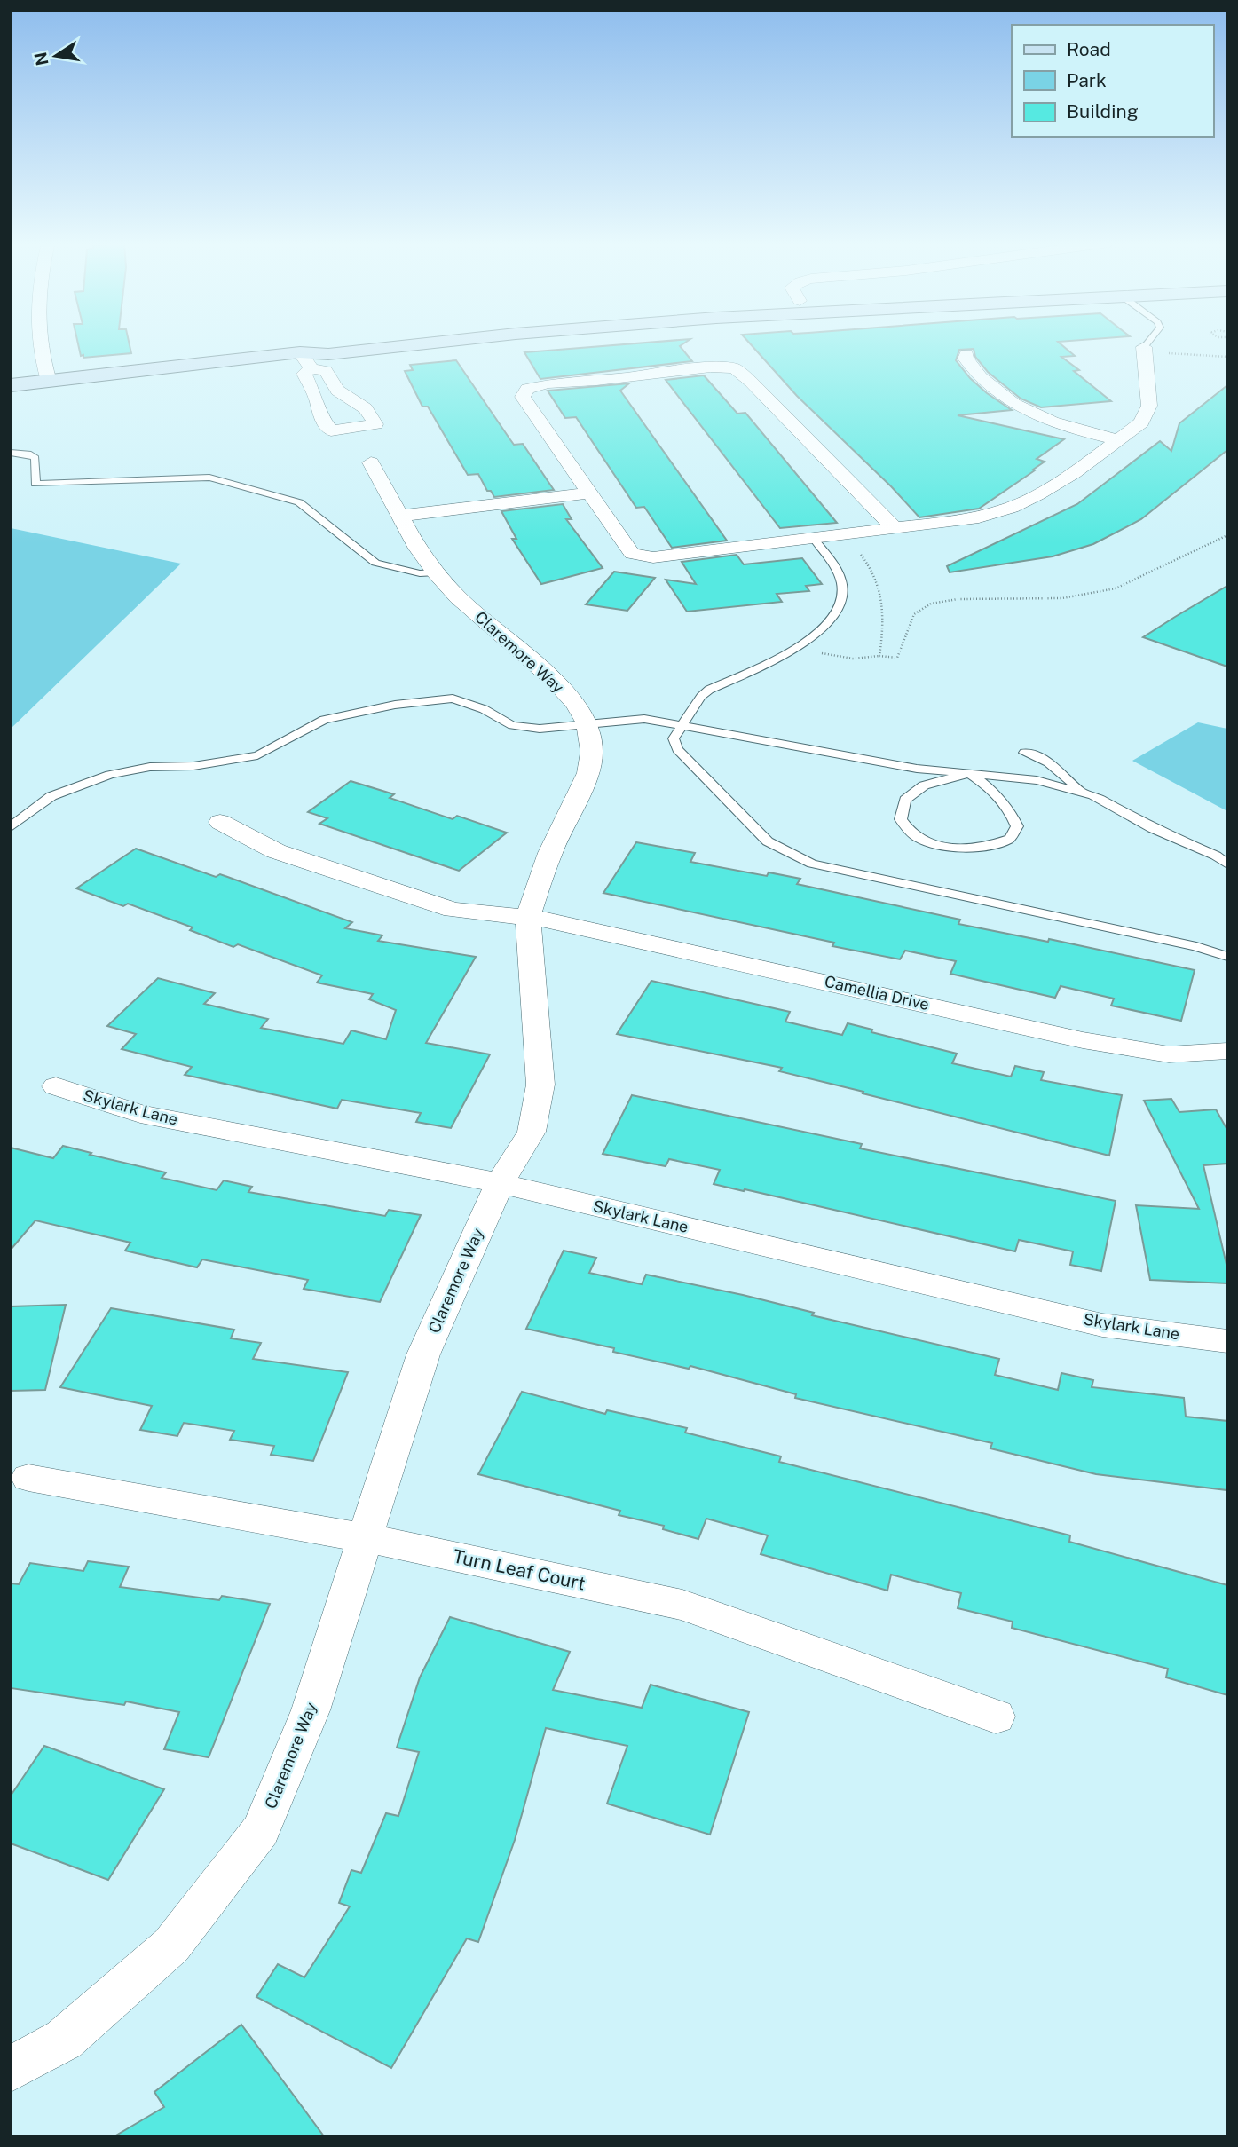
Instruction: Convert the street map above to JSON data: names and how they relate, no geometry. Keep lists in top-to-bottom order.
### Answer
{
  "streets": {
    "street": [
      "Claremore Way",
      "Camellia Drive",
      "Skylark Lane",
      "Turn Leaf Court"
    ]
  },
  "crossings": [
    ["Claremore Way", "Camellia Drive"],
    ["Claremore Way", "Skylark Lane"],
    ["Claremore Way", "Turn Leaf Court"]
  ],
  "legend": ["Road", "Park", "Building"],
  "north": "left"
}
